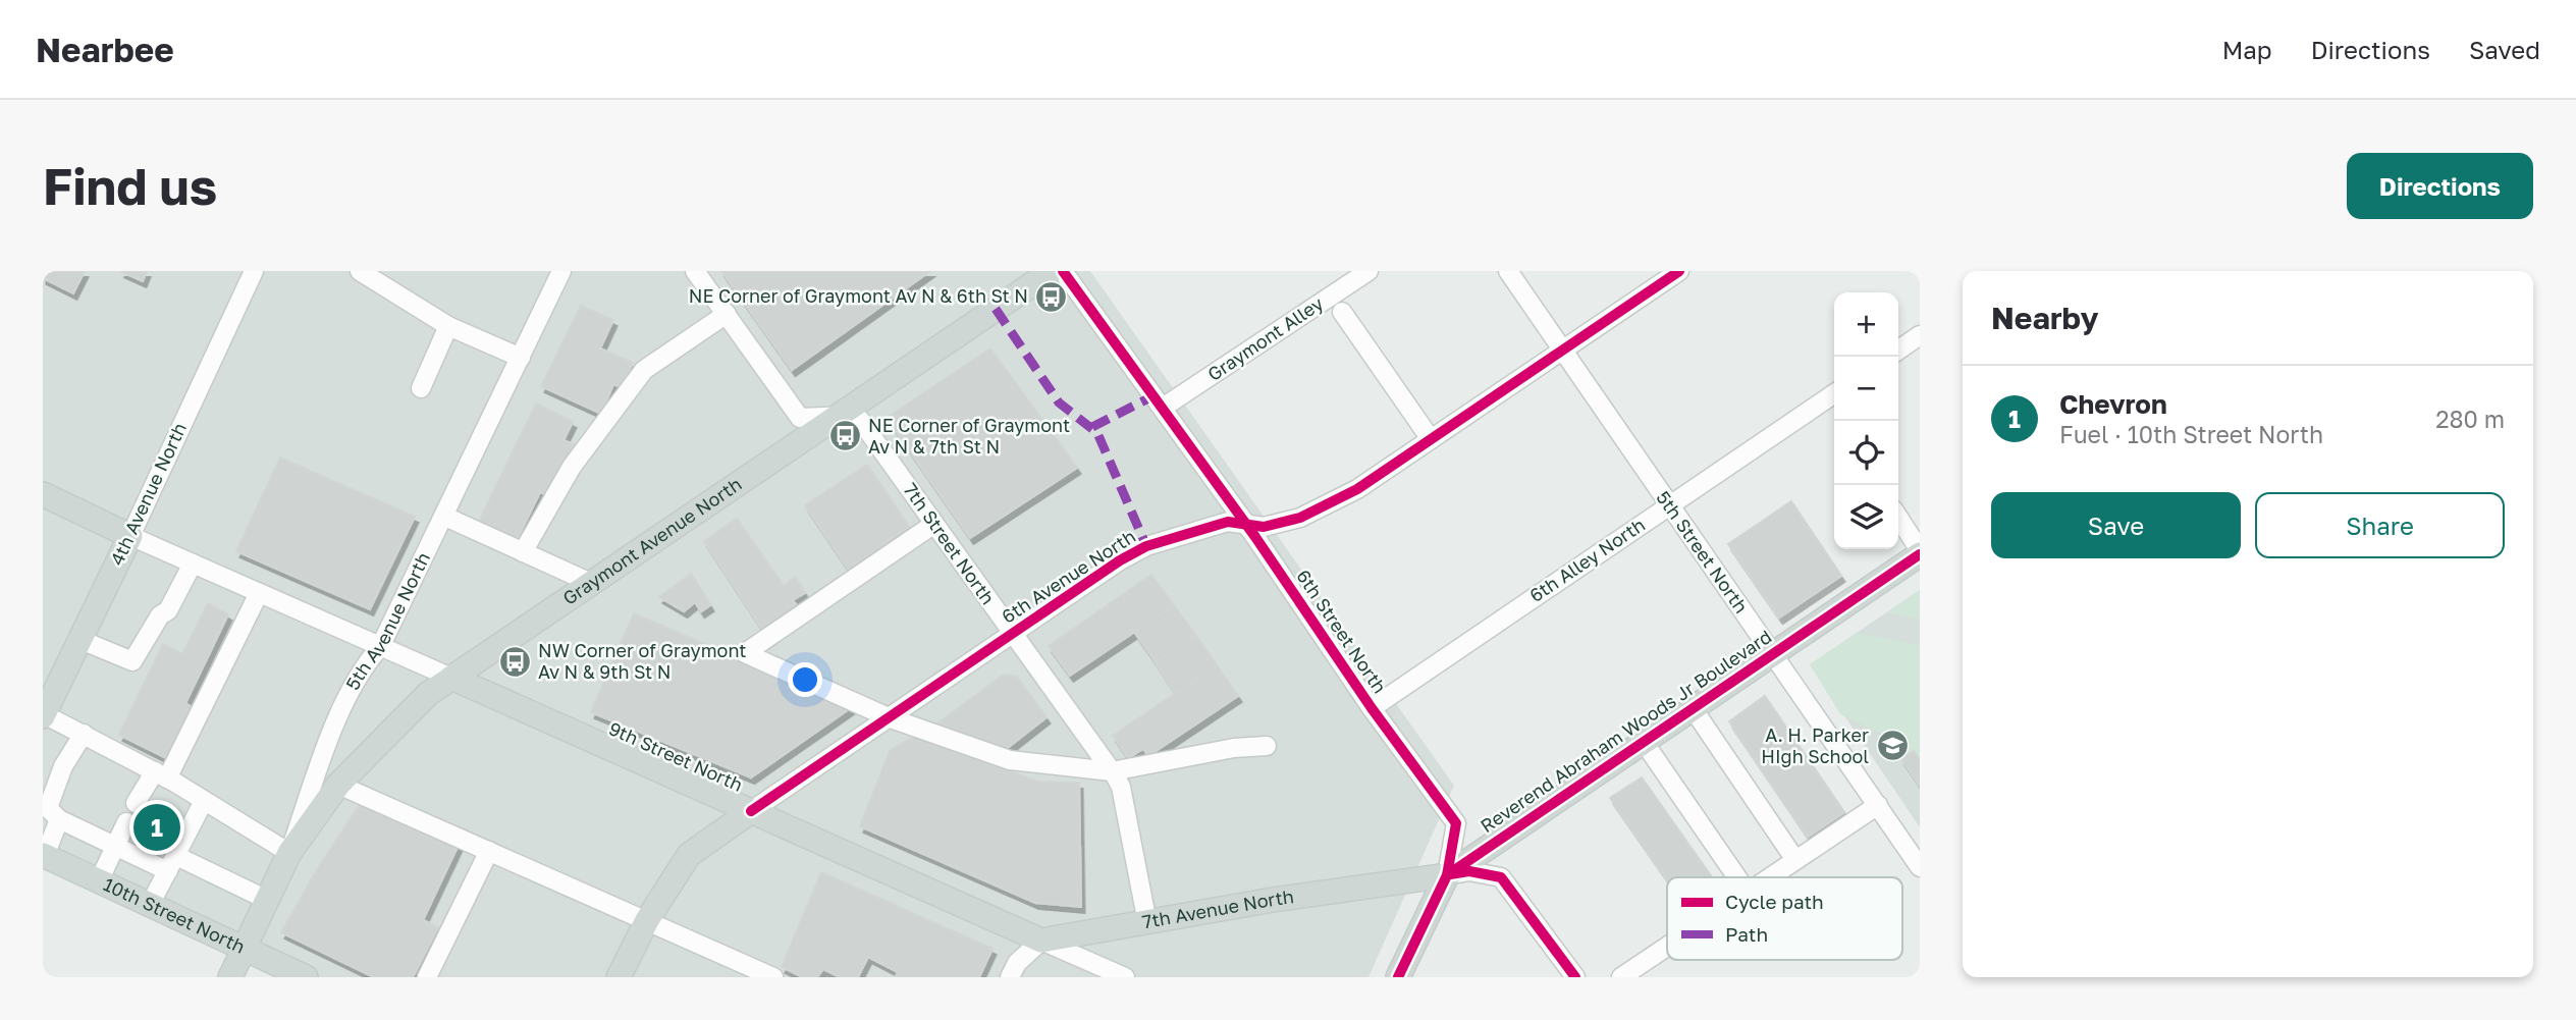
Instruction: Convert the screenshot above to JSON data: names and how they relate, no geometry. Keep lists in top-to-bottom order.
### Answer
{
  "streets": {
    "main road": [
      "4th Avenue North",
      "Graymont Avenue North",
      "6th Avenue North",
      "5th Avenue North",
      "Reverend Abraham Woods Jr Boulevard",
      "9th Street North",
      "7th Avenue North",
      "10th Street North"
    ],
    "street": [
      "Graymont Alley",
      "7th Street North",
      "5th Street North",
      "6th Alley North",
      "6th Street North"
    ]
  },
  "crossings": [
    ["Graymont Alley", "6th Street North"],
    ["4th Avenue North", "9th Street North"],
    ["Graymont Avenue North", "7th Street North"],
    ["Graymont Avenue North", "5th Avenue North"],
    ["Graymont Avenue North", "9th Street North"],
    ["7th Street North", "6th Avenue North"],
    ["7th Street North", "7th Avenue North"],
    ["5th Street North", "6th Alley North"],
    ["5th Street North", "6th Avenue North"],
    ["5th Street North", "Reverend Abraham Woods Jr Boulevard"],
    ["6th Alley North", "6th Street North"],
    ["6th Avenue North", "6th Street North"],
    ["6th Avenue North", "9th Street North"],
    ["5th Avenue North", "9th Street North"],
    ["5th Avenue North", "10th Street North"],
    ["6th Street North", "Reverend Abraham Woods Jr Boulevard"],
    ["6th Street North", "7th Avenue North"],
    ["Reverend Abraham Woods Jr Boulevard", "7th Avenue North"],
    ["9th Street North", "7th Avenue North"]
  ],
  "places": {
    "bus stop": ["NE Corner of Graymont Av N & 6th St N", "NE Corner of Graymont Av N & 7th St N", "NW Corner of Graymont Av N & 9th St N"],
    "school or university": ["A. H. Parker HIgh School"]
  },
  "legend": ["Cycle path", "Path"],
  "page": {
    "header": "Nearbee",
    "nav": ["Map", "Directions", "Saved"],
    "buttons": [
      "Directions",
      ["Save", "Share"]
    ],
    "title": "Find us",
    "heading": "Nearby",
    "map_buttons": ["+", "−"],
    "list": [
      {
        "mark": "1",
        "name": "Chevron",
        "note": "Fuel · 10th Street North",
        "value": "280 m"
      }
    ],
    "pins": "1"
  }
}
